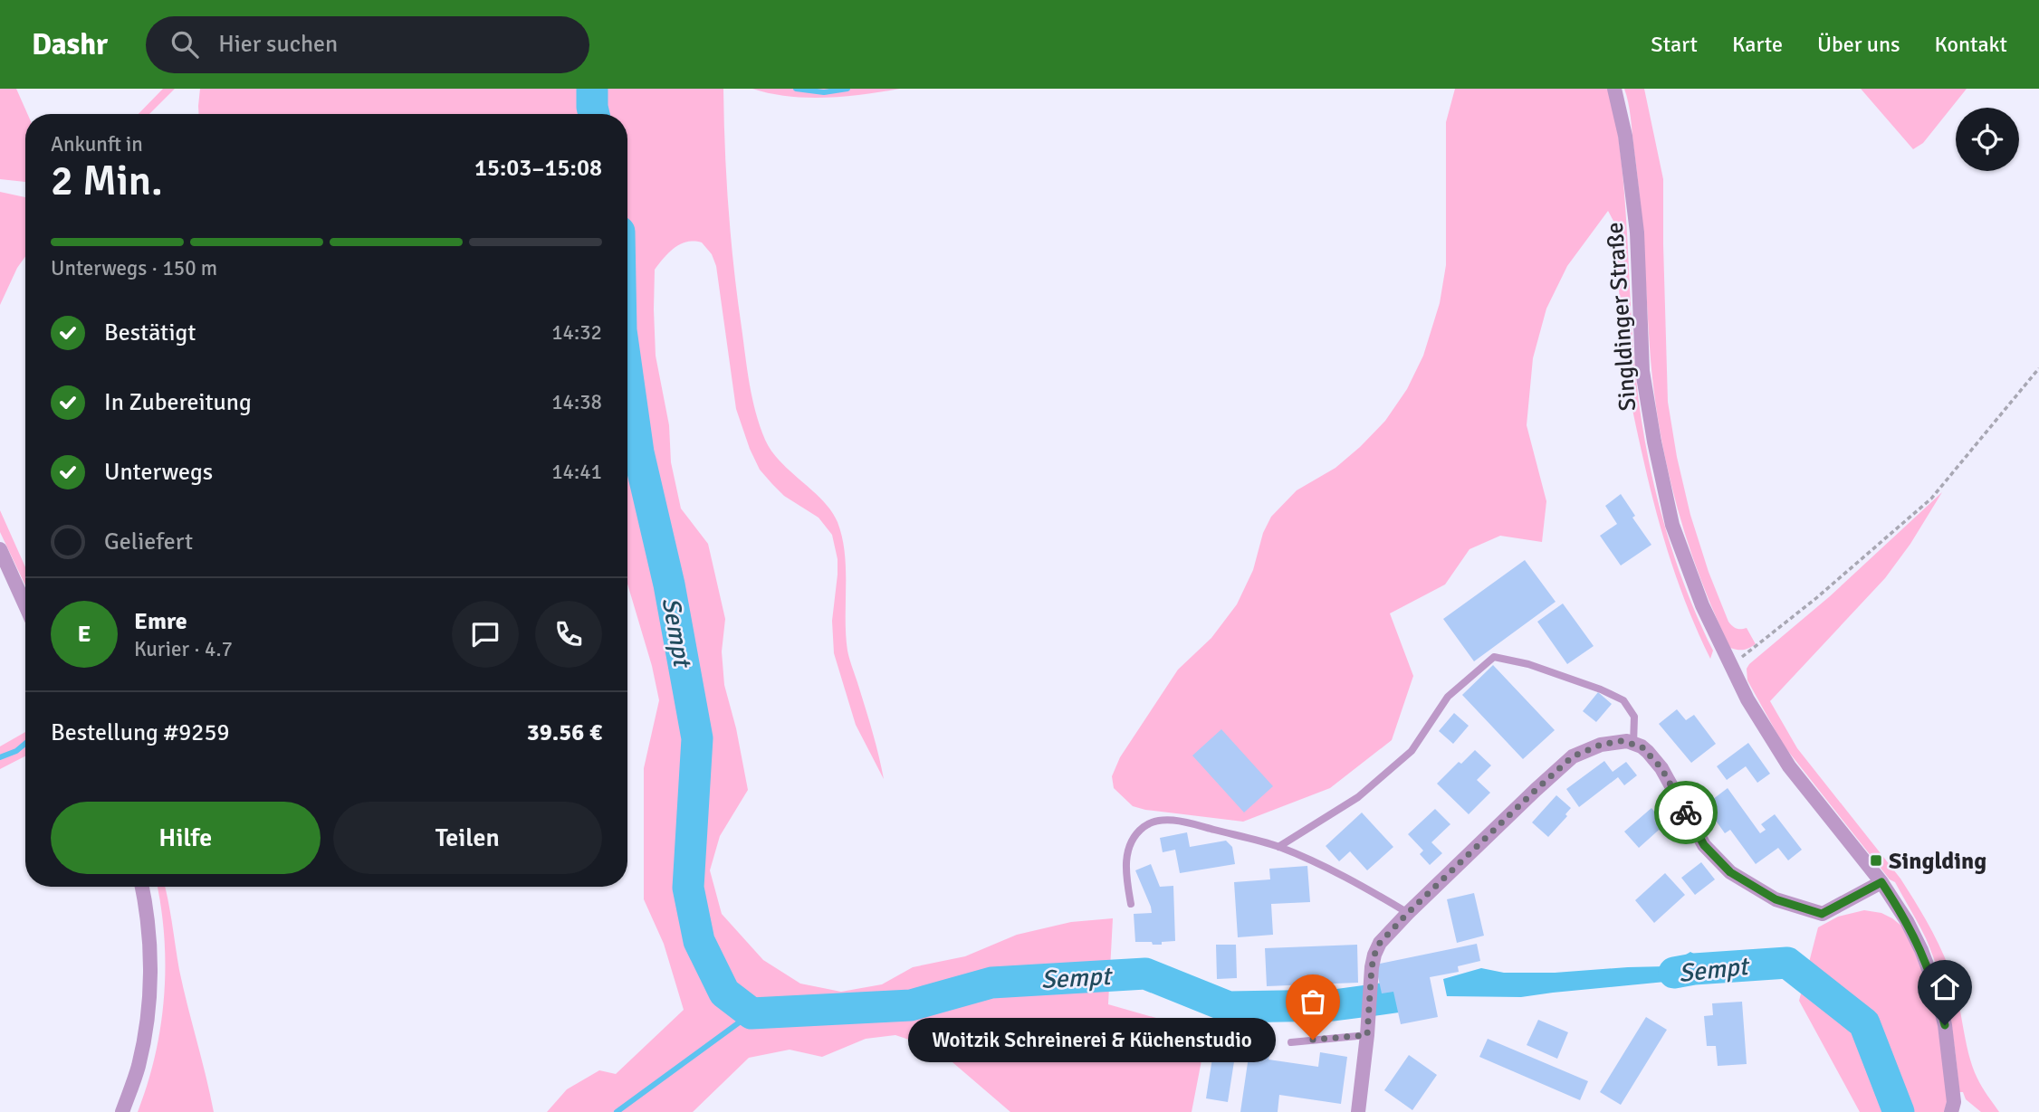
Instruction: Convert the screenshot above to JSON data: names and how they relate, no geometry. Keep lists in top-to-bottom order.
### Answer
{
  "streets": {
    "street": ["Singldinger Straße"]
  },
  "water": ["Sempt"],
  "places": {
    "transit": ["Singlding"],
    "other": ["Woitzik Schreinerei & Küchenstudio"]
  },
  "page": {
    "header": "Dashr",
    "search": "Hier suchen",
    "nav": [
      "Start",
      "Karte",
      "Über uns",
      "Kontakt"
    ],
    "heading": ["2 Min.", "Ankunft in", "15:03–15:08"],
    "panel": [
      "Emre",
      "Kurier · 4.7",
      "Bestellung #9259",
      "39.56 €"
    ],
    "bar": "Unterwegs · 150 m",
    "list": [
      ["Bestätigt", "14:32"],
      ["In Zubereitung", "14:38"],
      ["Unterwegs", "14:41"],
      "Geliefert"
    ],
    "round": "E",
    "buttons": ["Hilfe", "Teilen"],
    "bubble": "Woitzik Schreinerei & Küchenstudio"
  }
}
